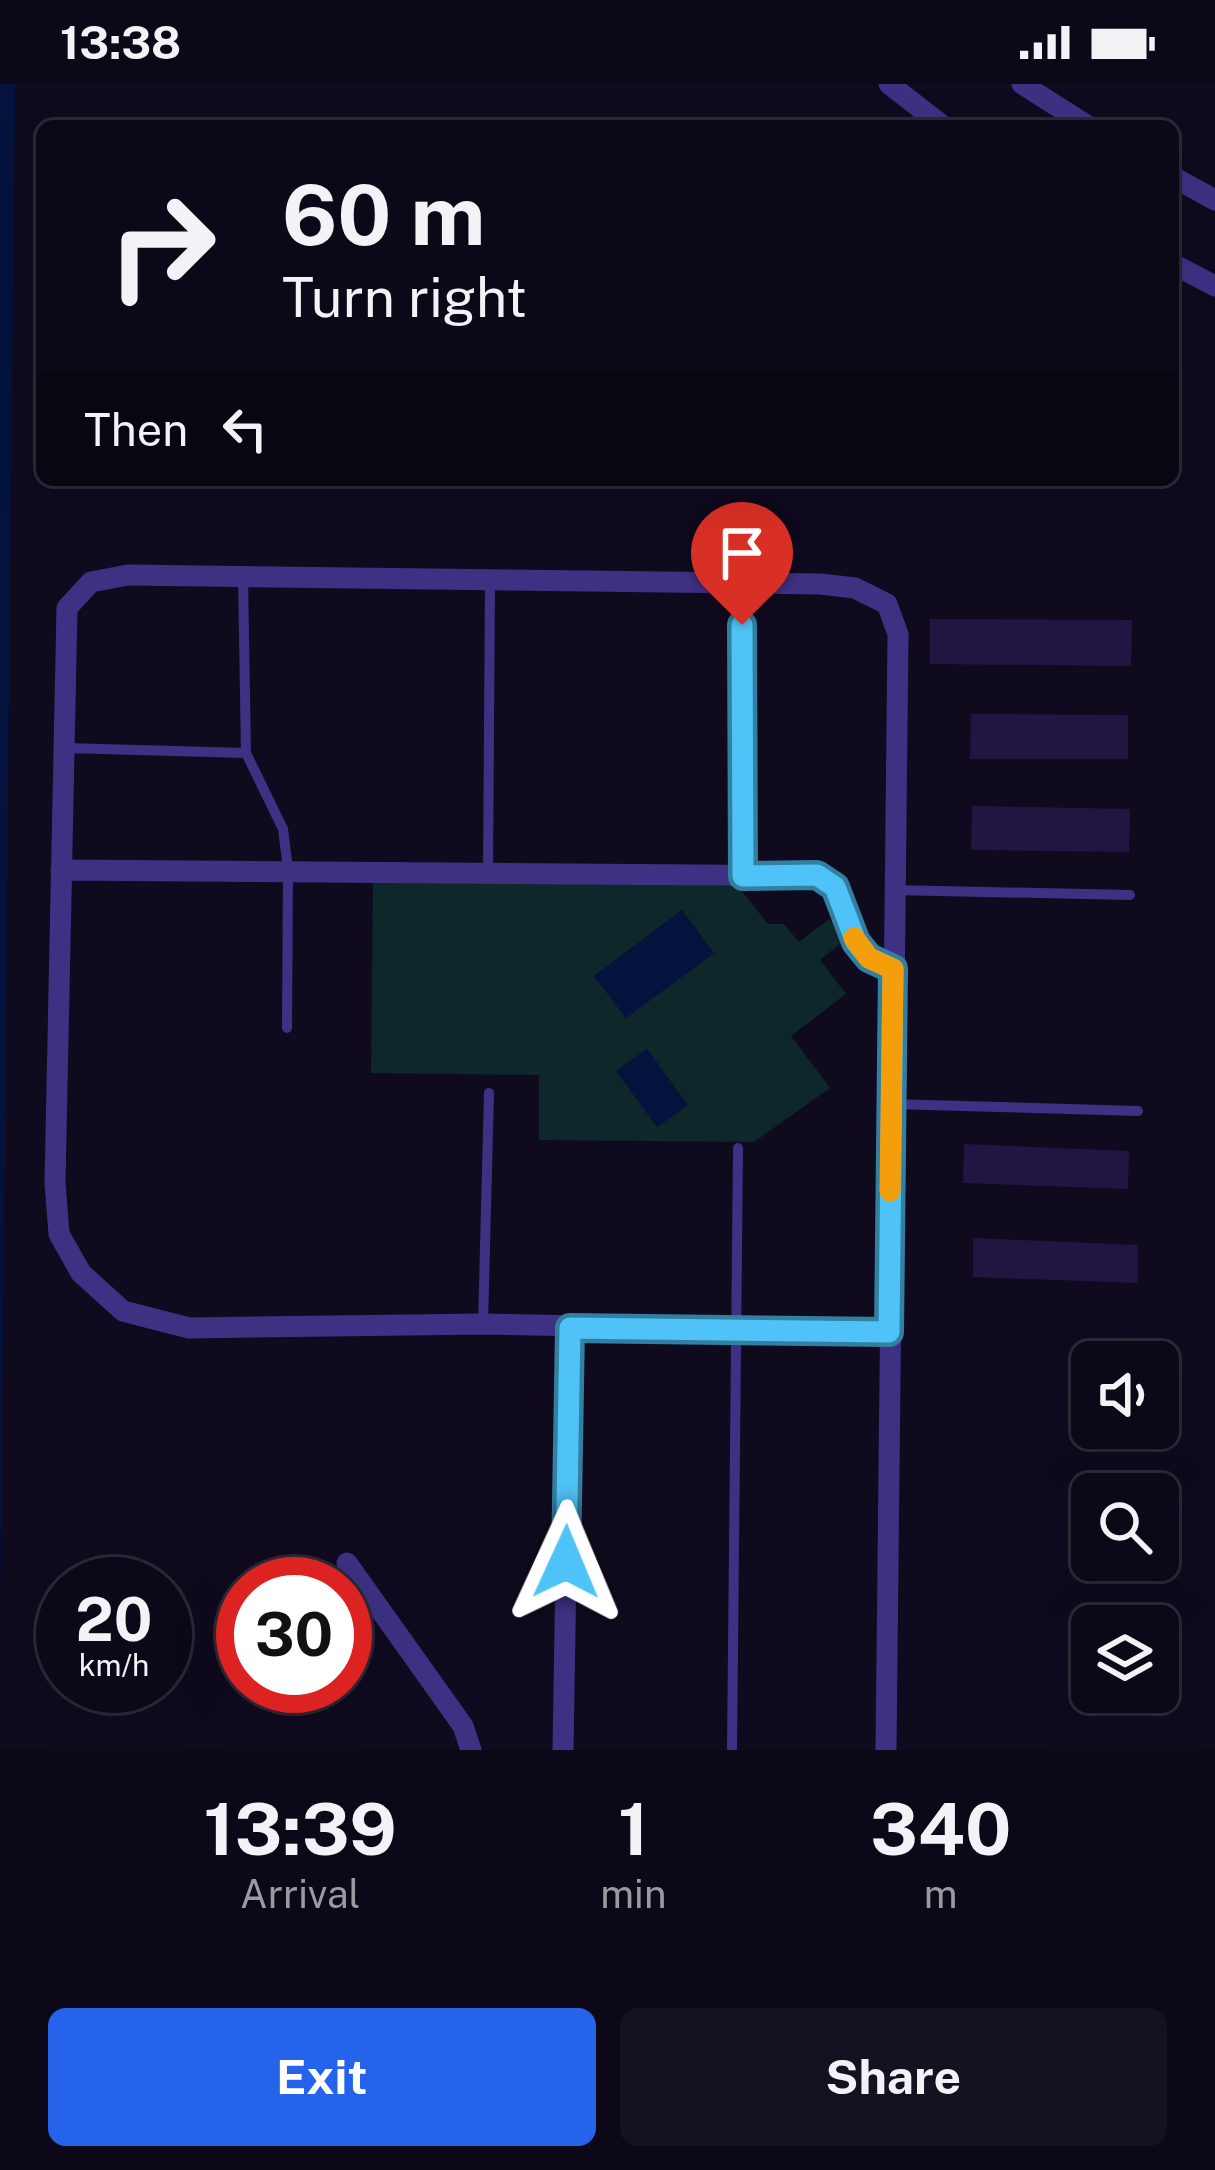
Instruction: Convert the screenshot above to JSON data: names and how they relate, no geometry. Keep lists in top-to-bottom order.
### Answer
{
  "page": {
    "status": "13:38",
    "turn": ["60 m", "Turn right"],
    "then": "Then",
    "speed": "20 km/h",
    "limit": "30",
    "eta": [
      "13:39",
      "Arrival",
      "1",
      "min",
      "340",
      "m"
    ],
    "buttons": ["Exit", "Share"]
  }
}
